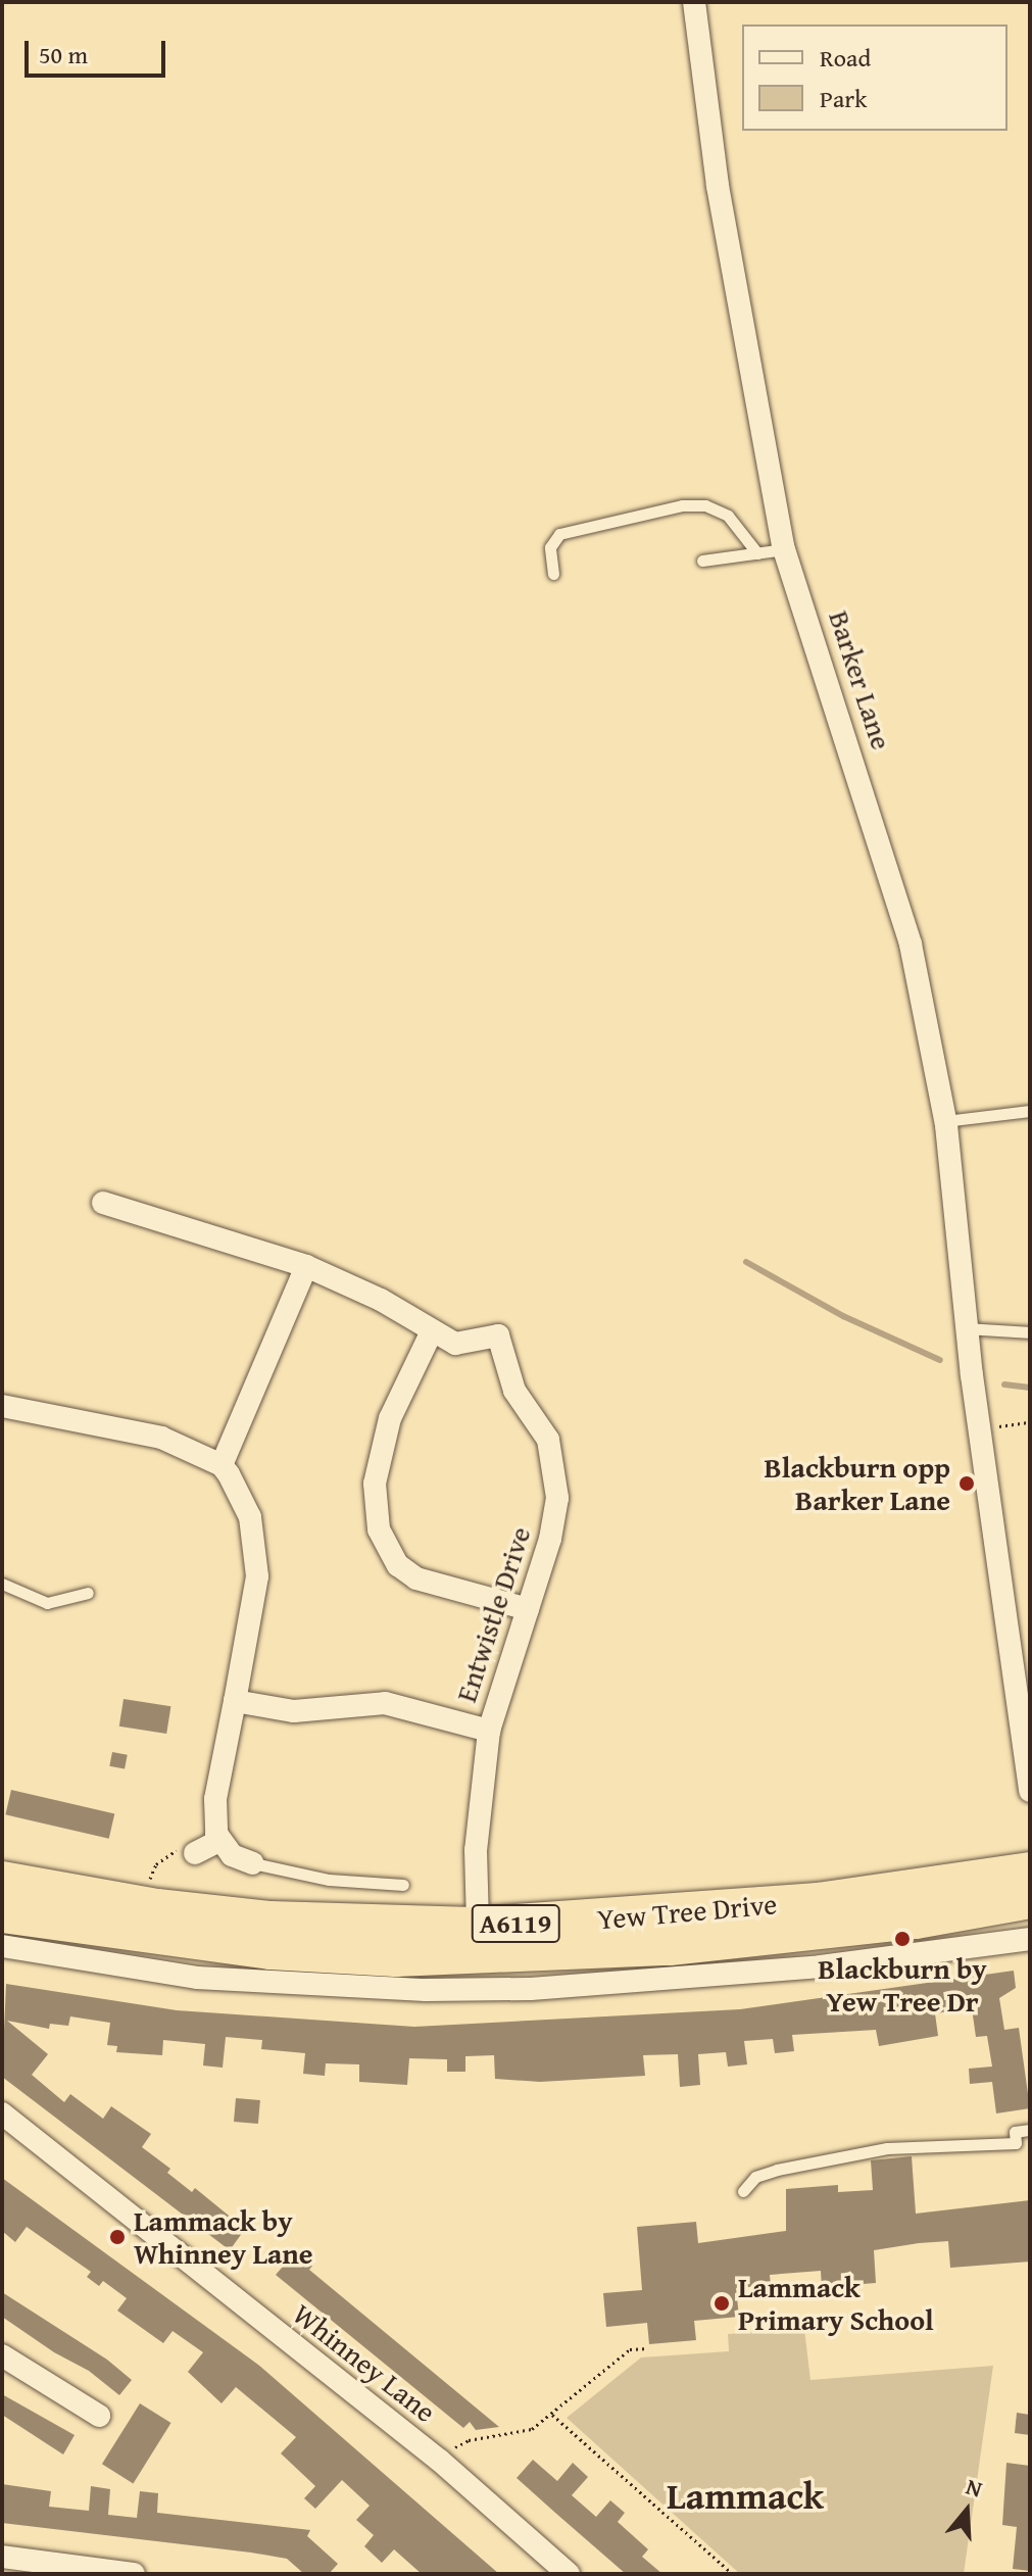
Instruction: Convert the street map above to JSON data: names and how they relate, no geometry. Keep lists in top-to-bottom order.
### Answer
{
  "streets": {
    "highway": ["Yew Tree Drive", "A6119"],
    "street": ["Barker Lane", "Entwistle Drive", "Whinney Lane"]
  },
  "crossings": [
    ["Entwistle Drive", "Yew Tree Drive"]
  ],
  "districts": ["Lammack"],
  "places": [
    "Blackburn opp Barker Lane",
    "Blackburn by Yew Tree Dr",
    "Lammack by Whinney Lane",
    "Lammack Primary School"
  ],
  "legend": ["Road", "Park"],
  "scale_bar": "50 m",
  "north": "top"
}
